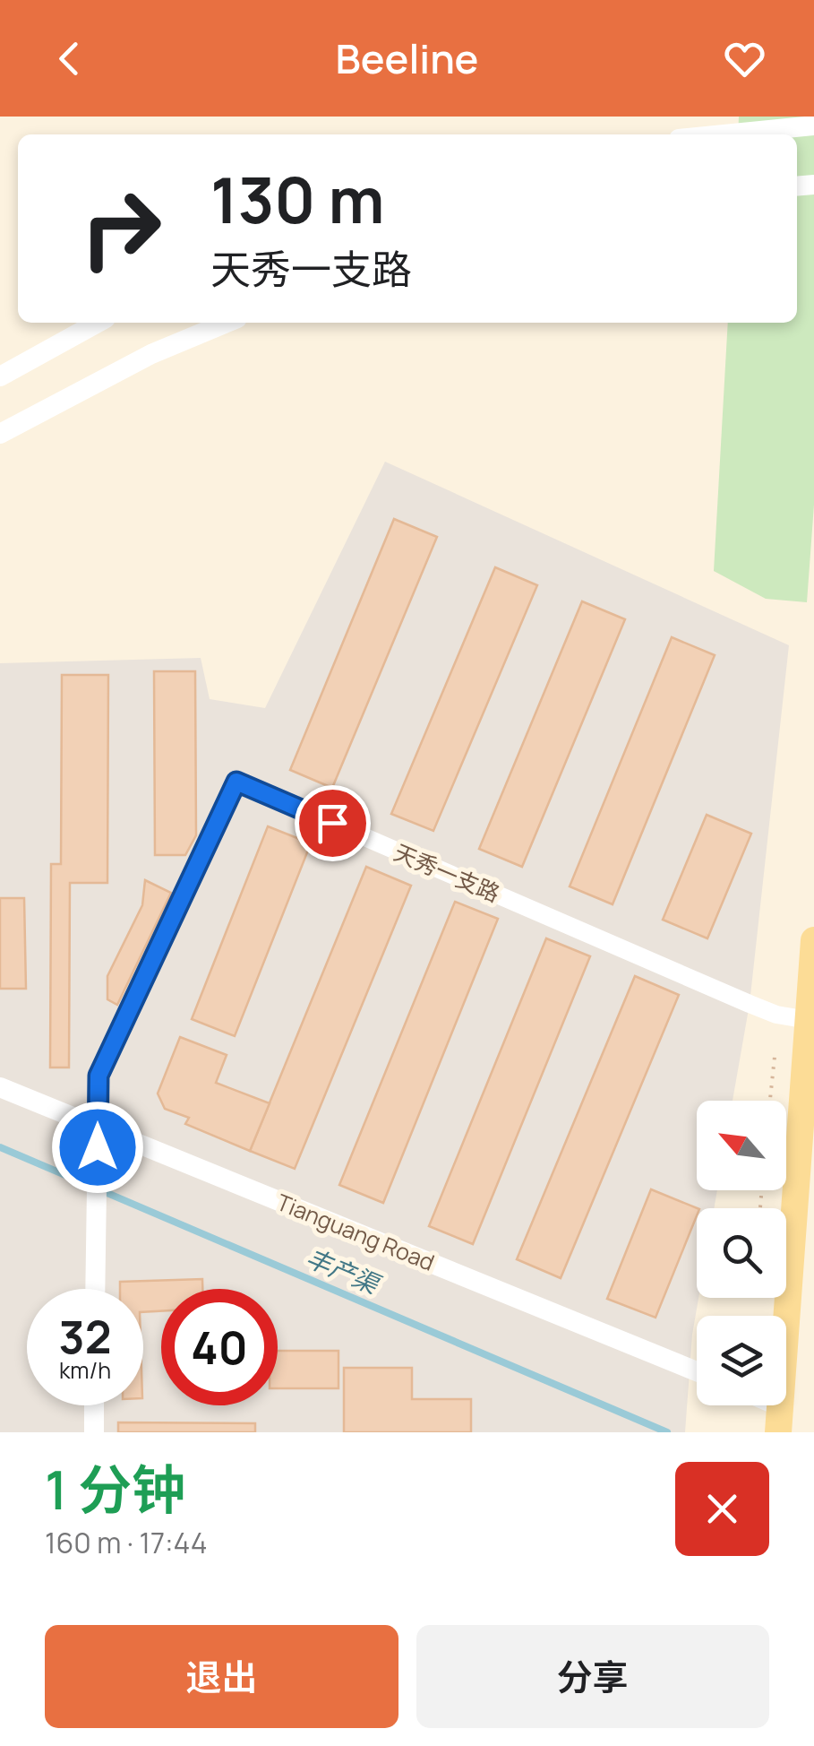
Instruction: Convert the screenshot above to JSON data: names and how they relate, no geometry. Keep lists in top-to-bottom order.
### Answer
{
  "streets": {
    "street": ["天秀一支路", "Tianguang Road"]
  },
  "crossings": [
    ["天秀一支路", "Tianguang Road"]
  ],
  "water": ["丰产渠"],
  "north": "top left",
  "page": {
    "header": "Beeline",
    "turn": ["130 m", "天秀一支路"],
    "speed": "32 km/h",
    "limit": "40",
    "heading": ["1 分钟", "160 m · 17:44"],
    "buttons": ["退出", "分享"]
  }
}
